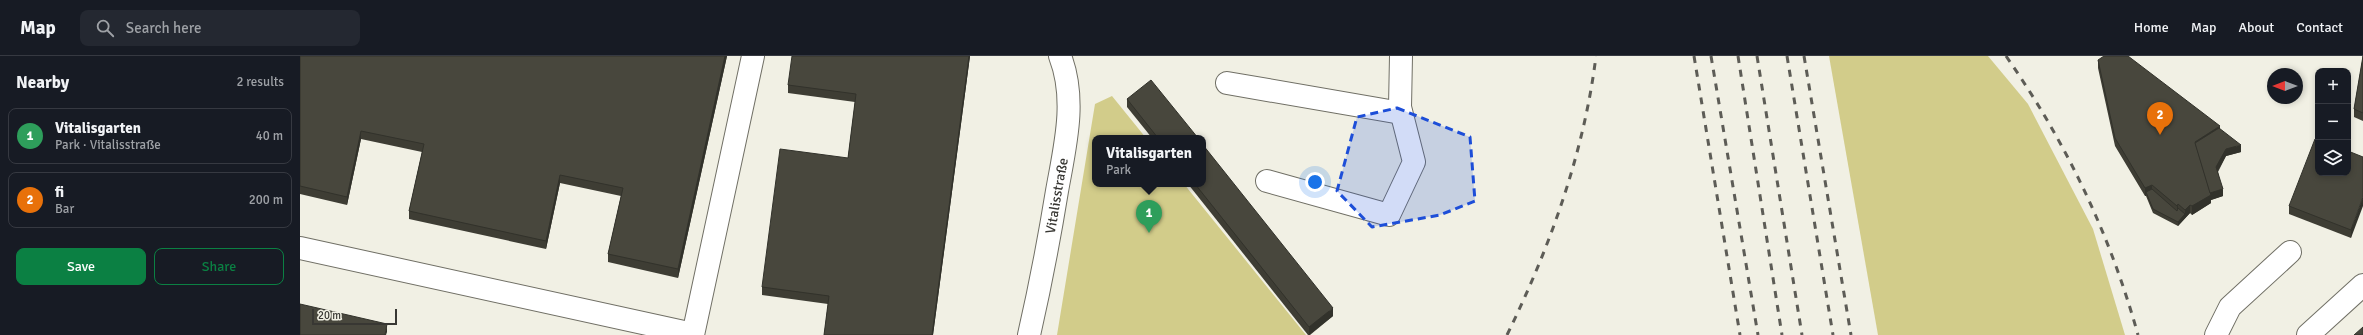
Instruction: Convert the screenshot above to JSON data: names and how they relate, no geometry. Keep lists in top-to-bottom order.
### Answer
{
  "streets": {
    "street": ["Vitalisstraße"]
  },
  "scale_bar": "20 m",
  "north": "left",
  "page": {
    "header": "Map",
    "search": "Search here",
    "nav": [
      "Home",
      "Map",
      "About",
      "Contact"
    ],
    "heading": ["Nearby", "2 results"],
    "map_buttons": ["+", "−"],
    "pins": ["2", "1"],
    "list": [
      {
        "mark": "1",
        "name": "Vitalisgarten",
        "note": "Park · Vitalisstraße",
        "value": "40 m"
      },
      {
        "mark": "2",
        "name": "fi",
        "note": "Bar",
        "value": "200 m"
      }
    ],
    "popup": ["Vitalisgarten", "Park"],
    "buttons": ["Save", "Share"],
    "scale": "20 m"
  }
}
